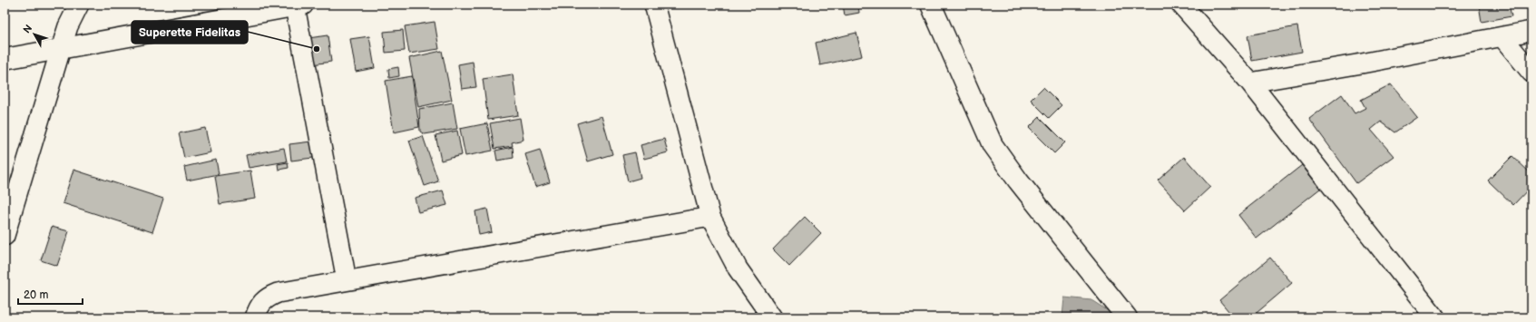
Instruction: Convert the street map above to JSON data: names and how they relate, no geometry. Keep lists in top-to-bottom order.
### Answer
{
  "places": ["Superette Fidelitas"],
  "scale_bar": "20 m",
  "north": "top left"
}
